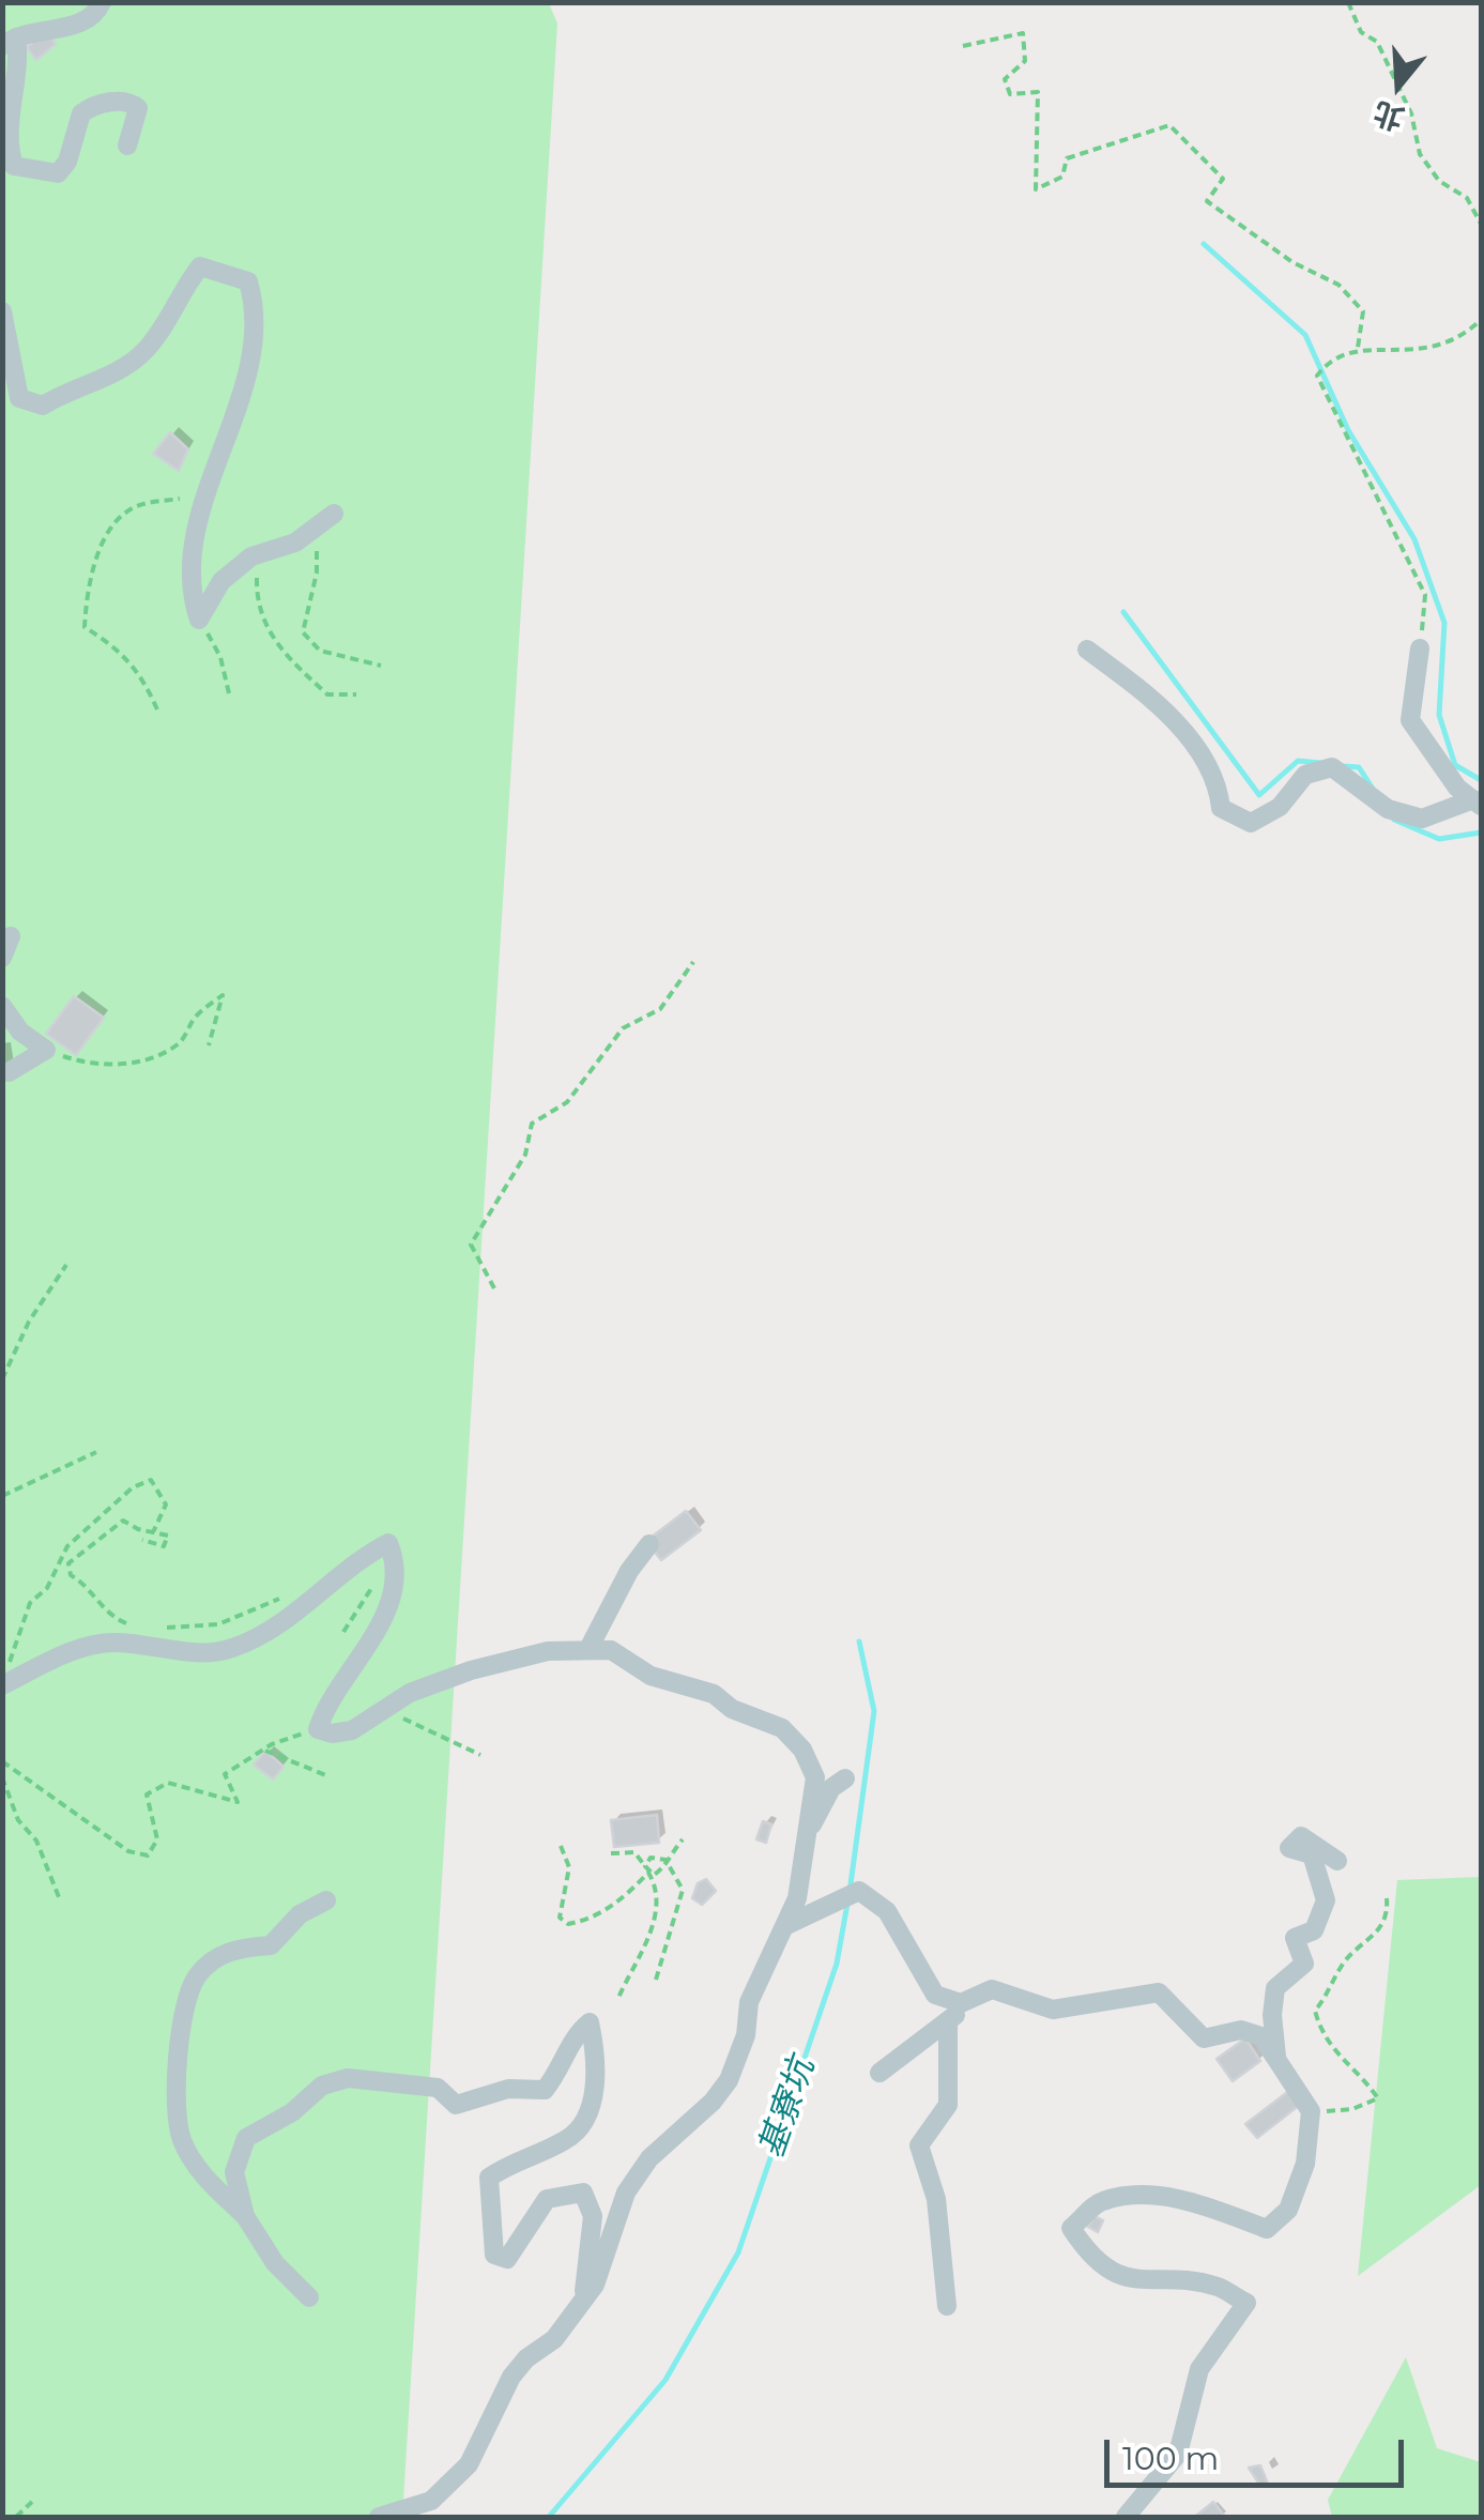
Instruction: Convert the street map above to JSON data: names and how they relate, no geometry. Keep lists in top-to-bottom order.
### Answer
{
  "water": ["基寮坑"],
  "scale_bar": "100 m",
  "north": "bottom"
}
